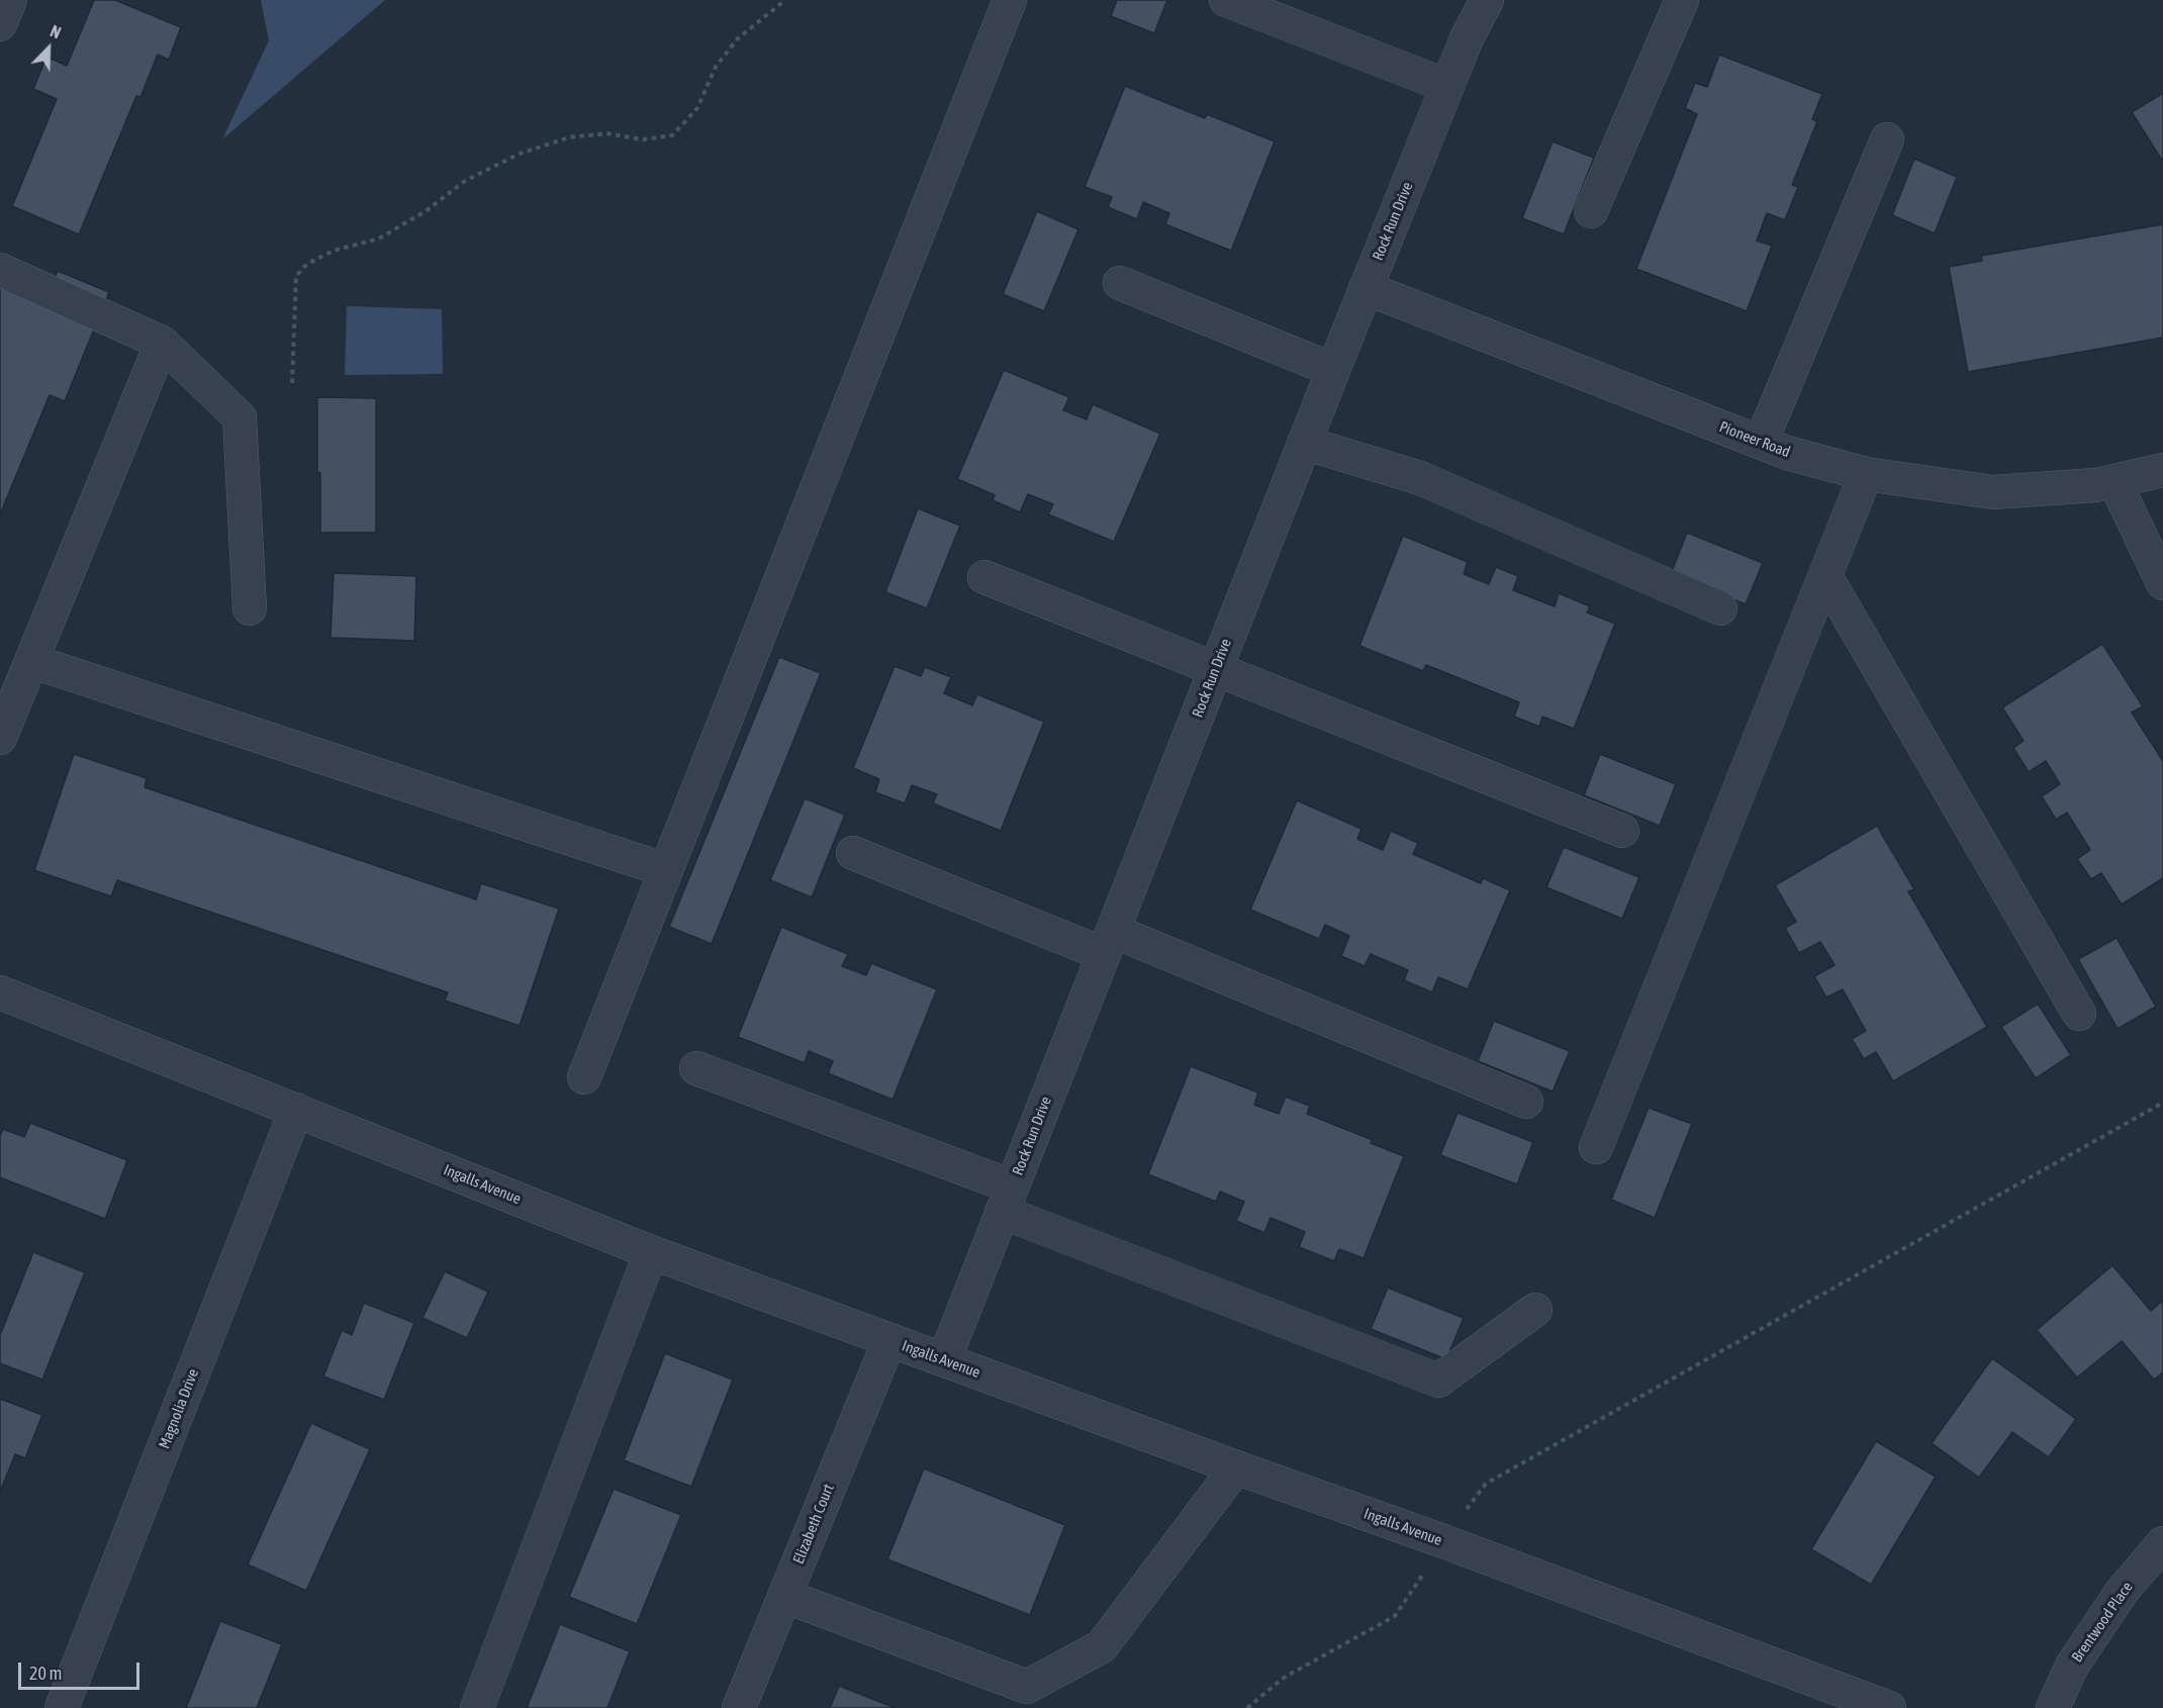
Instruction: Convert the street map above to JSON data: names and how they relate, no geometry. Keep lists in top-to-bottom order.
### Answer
{
  "streets": {
    "street": [
      "Rock Run Drive",
      "Pioneer Road",
      "Ingalls Avenue",
      "Magnolia Drive",
      "Elizabeth Court",
      "Brentwood Place"
    ]
  },
  "crossings": [
    ["Rock Run Drive", "Pioneer Road"],
    ["Rock Run Drive", "Ingalls Avenue"],
    ["Ingalls Avenue", "Magnolia Drive"],
    ["Ingalls Avenue", "Elizabeth Court"]
  ],
  "scale_bar": "20 m",
  "north": "top right"
}
